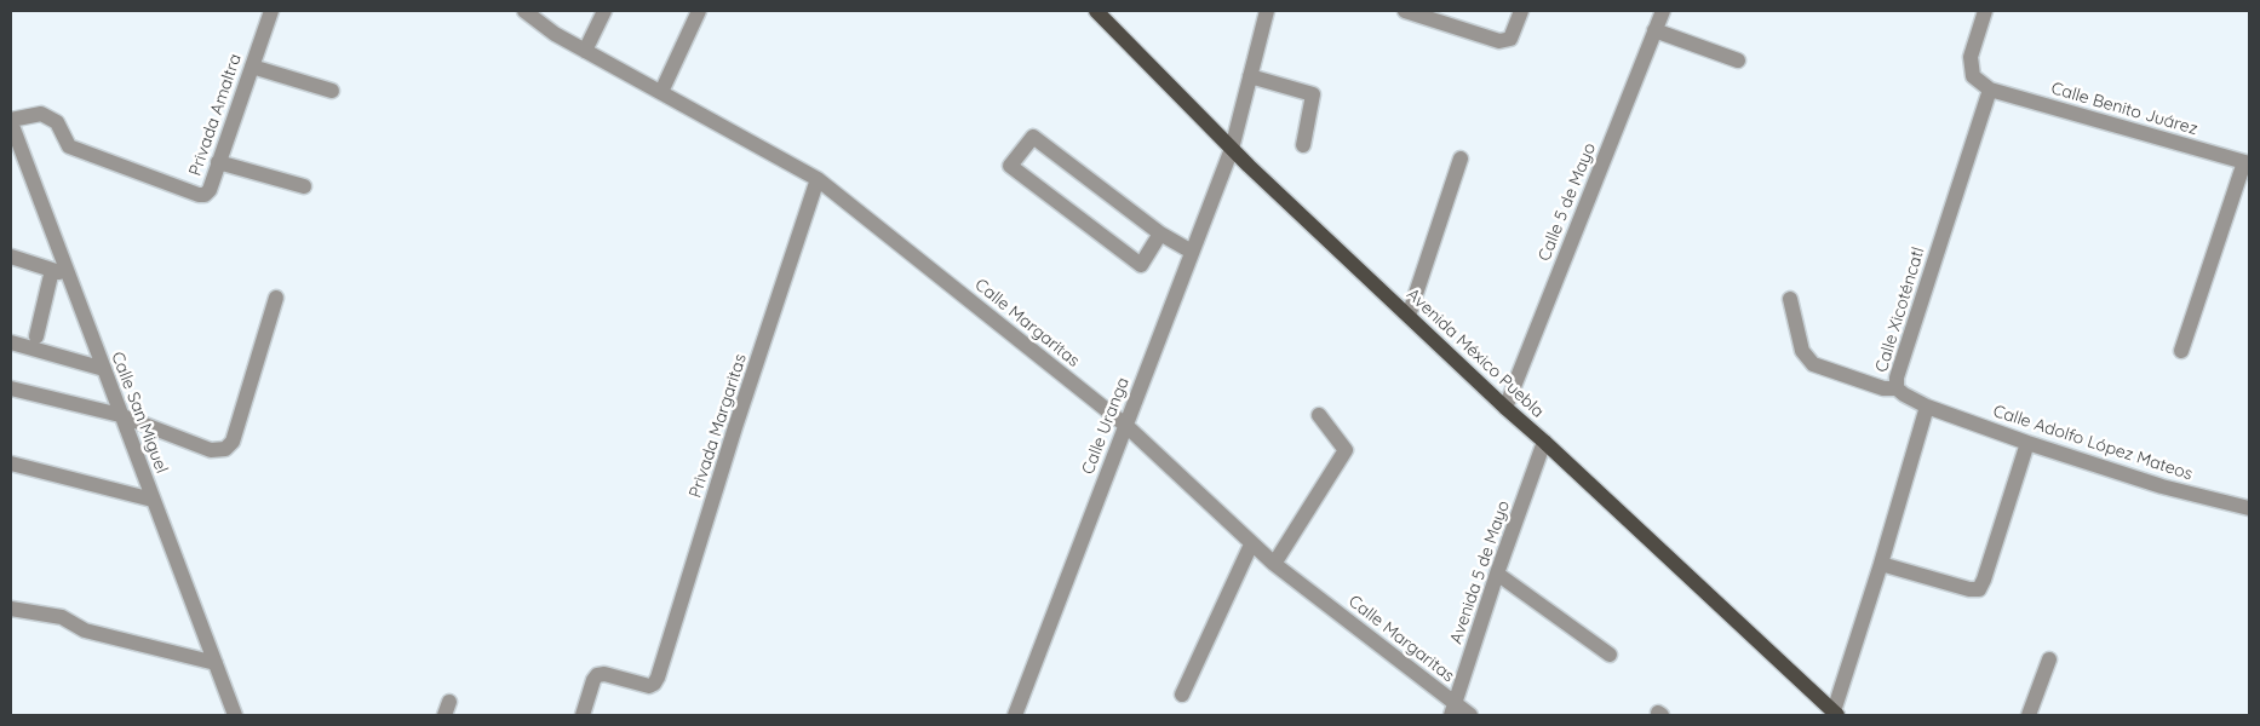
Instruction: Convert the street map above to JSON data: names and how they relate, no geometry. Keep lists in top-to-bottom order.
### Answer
{
  "streets": {
    "main road": ["Avenida México Puebla"],
    "street": [
      "Calle Benito Juárez",
      "Privada Amaltra",
      "Calle 5 de Mayo",
      "Calle Xicoténcatl",
      "Calle Margaritas",
      "Calle San Miguel",
      "Privada Margaritas",
      "Calle Uranga",
      "Calle Adolfo López Mateos",
      "Avenida 5 de Mayo"
    ]
  },
  "crossings": [
    ["Calle Benito Juárez", "Calle Xicoténcatl"],
    ["Privada Amaltra", "Calle San Miguel"],
    ["Calle 5 de Mayo", "Avenida México Puebla"],
    ["Calle Xicoténcatl", "Calle Adolfo López Mateos"],
    ["Calle Margaritas", "Privada Margaritas"],
    ["Calle Margaritas", "Calle Uranga"],
    ["Calle Margaritas", "Avenida 5 de Mayo"],
    ["Avenida México Puebla", "Calle Uranga"],
    ["Avenida México Puebla", "Avenida 5 de Mayo"]
  ]
}
